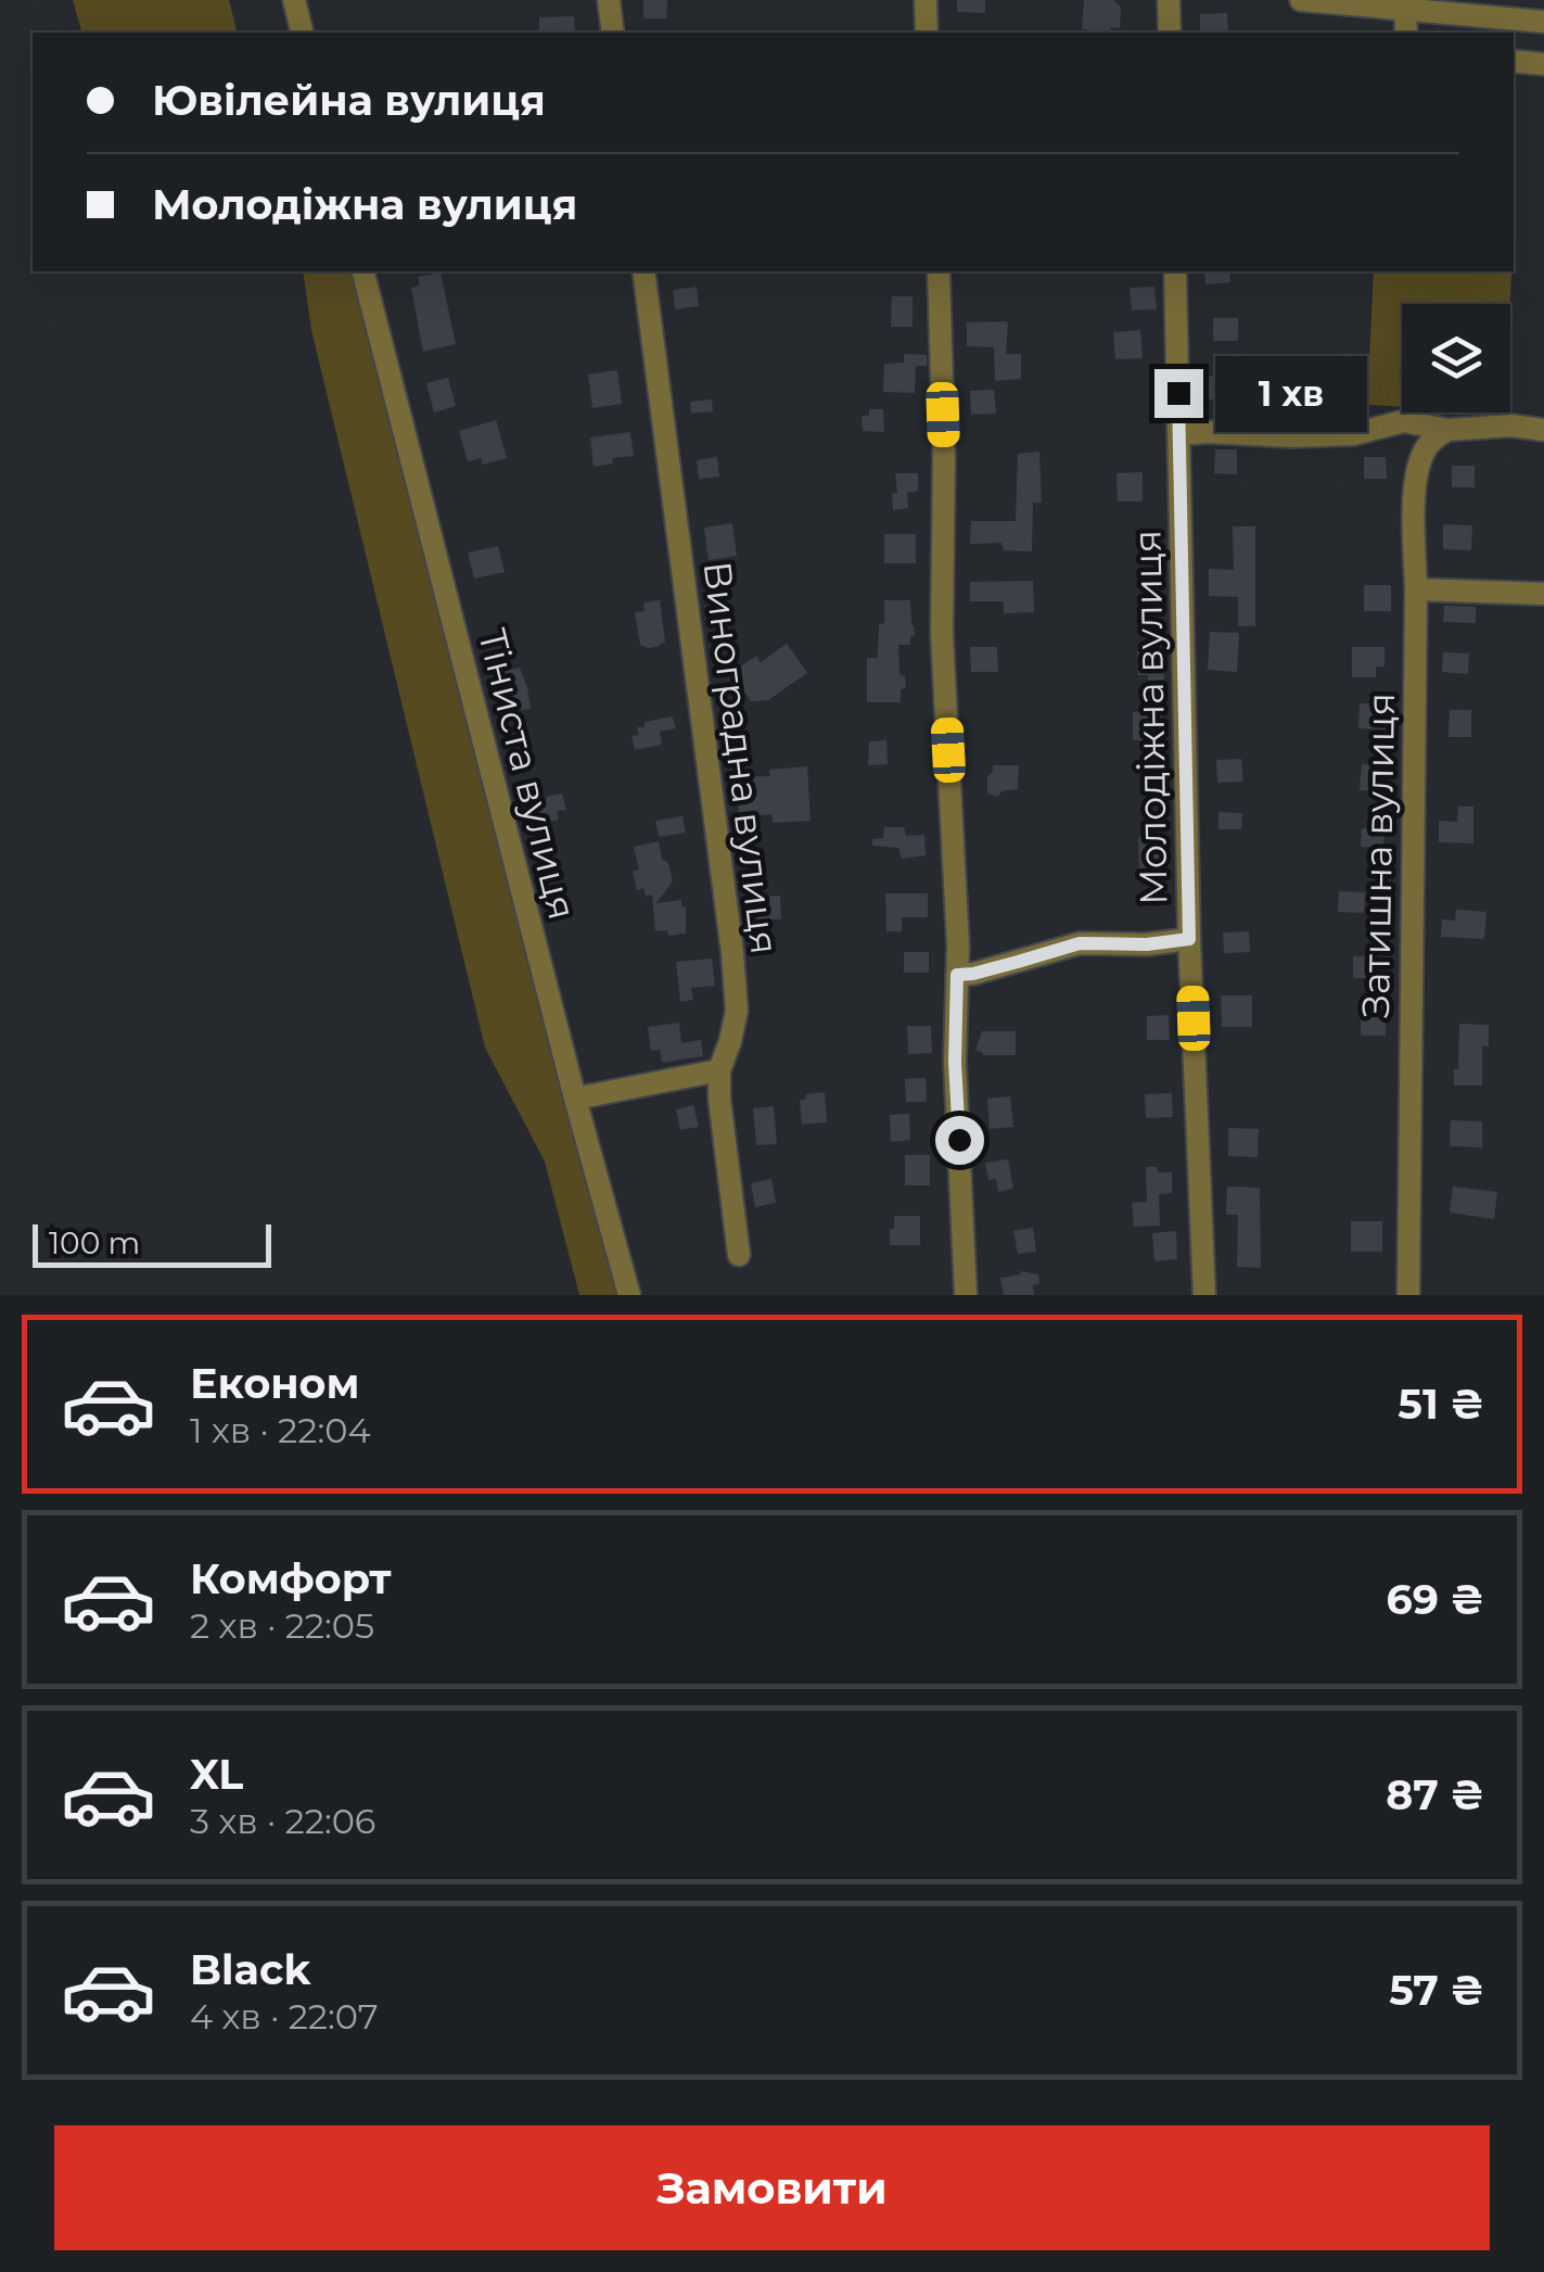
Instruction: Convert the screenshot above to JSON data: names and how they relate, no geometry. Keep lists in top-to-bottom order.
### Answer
{
  "streets": {
    "street": [
      "Молодіжна вулиця",
      "Виноградна вулиця",
      "Тіниста вулиця",
      "Затишна вулиця"
    ]
  },
  "scale_bar": "100 m",
  "page": {
    "banner": ["Ювілейна вулиця", "Молодіжна вулиця"],
    "bubble": "1 хв",
    "scale": "100 m",
    "list": [
      {
        "name": "Економ",
        "note": "1 хв · 22:04",
        "value": "51 ₴"
      },
      {
        "name": "Комфорт",
        "note": "2 хв · 22:05",
        "value": "69 ₴"
      },
      {
        "name": "XL",
        "note": "3 хв · 22:06",
        "value": "87 ₴"
      },
      {
        "name": "Black",
        "note": "4 хв · 22:07",
        "value": "57 ₴"
      }
    ],
    "buttons": "Замовити"
  }
}
